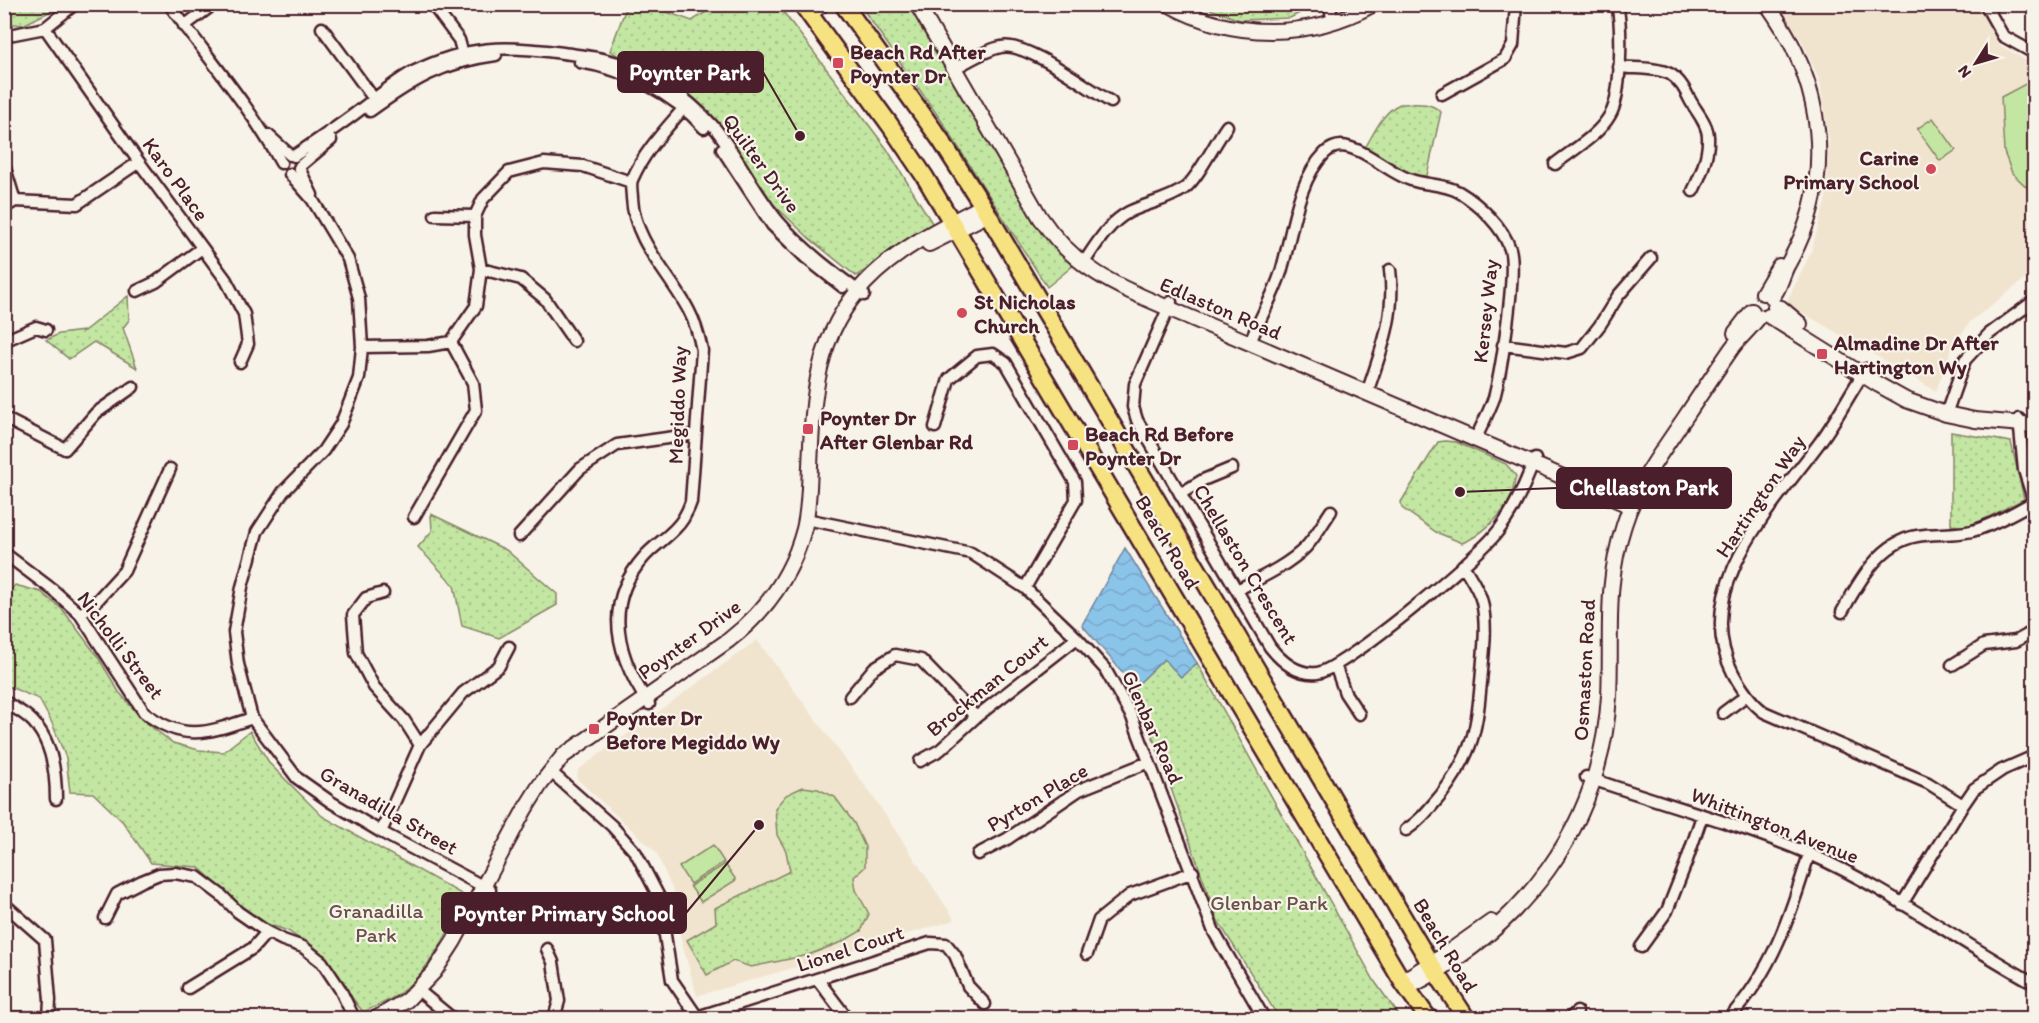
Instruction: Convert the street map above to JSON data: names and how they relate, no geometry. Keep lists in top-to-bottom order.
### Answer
{
  "streets": {
    "main road": ["Beach Road"],
    "street": [
      "Quilter Drive",
      "Karo Place",
      "Edlaston Road",
      "Kersey Way",
      "Megiddo Way",
      "Hartington Way",
      "Chellaston Crescent",
      "Poynter Drive",
      "Nicholli Street",
      "Osmaston Road",
      "Brockman Court",
      "Glenbar Road",
      "Pyrton Place",
      "Granadilla Street",
      "Whittington Avenue",
      "Lionel Court"
    ]
  },
  "crossings": [
    ["Quilter Drive", "Poynter Drive"],
    ["Quilter Drive", "Granadilla Street"],
    ["Edlaston Road", "Kersey Way"],
    ["Edlaston Road", "Chellaston Crescent"],
    ["Edlaston Road", "Osmaston Road"],
    ["Megiddo Way", "Poynter Drive"],
    ["Beach Road", "Poynter Drive"],
    ["Beach Road", "Osmaston Road"],
    ["Poynter Drive", "Glenbar Road"],
    ["Poynter Drive", "Granadilla Street"],
    ["Nicholli Street", "Granadilla Street"],
    ["Osmaston Road", "Whittington Avenue"],
    ["Brockman Court", "Glenbar Road"],
    ["Glenbar Road", "Pyrton Place"]
  ],
  "parks": ["Glenbar Park", "Granadilla Park"],
  "places": {
    "transit": [
      "Beach Rd After Poynter Dr",
      "Almadine Dr After Hartington Wy",
      "Poynter Dr After Glenbar Rd",
      "Beach Rd Before Poynter Dr",
      "Poynter Dr Before Megiddo Wy"
    ],
    "other": [
      "Poynter Park",
      "Carine Primary School",
      "St Nicholas Church",
      "Chellaston Park",
      "Poynter Primary School"
    ]
  },
  "north": "bottom left"
}
